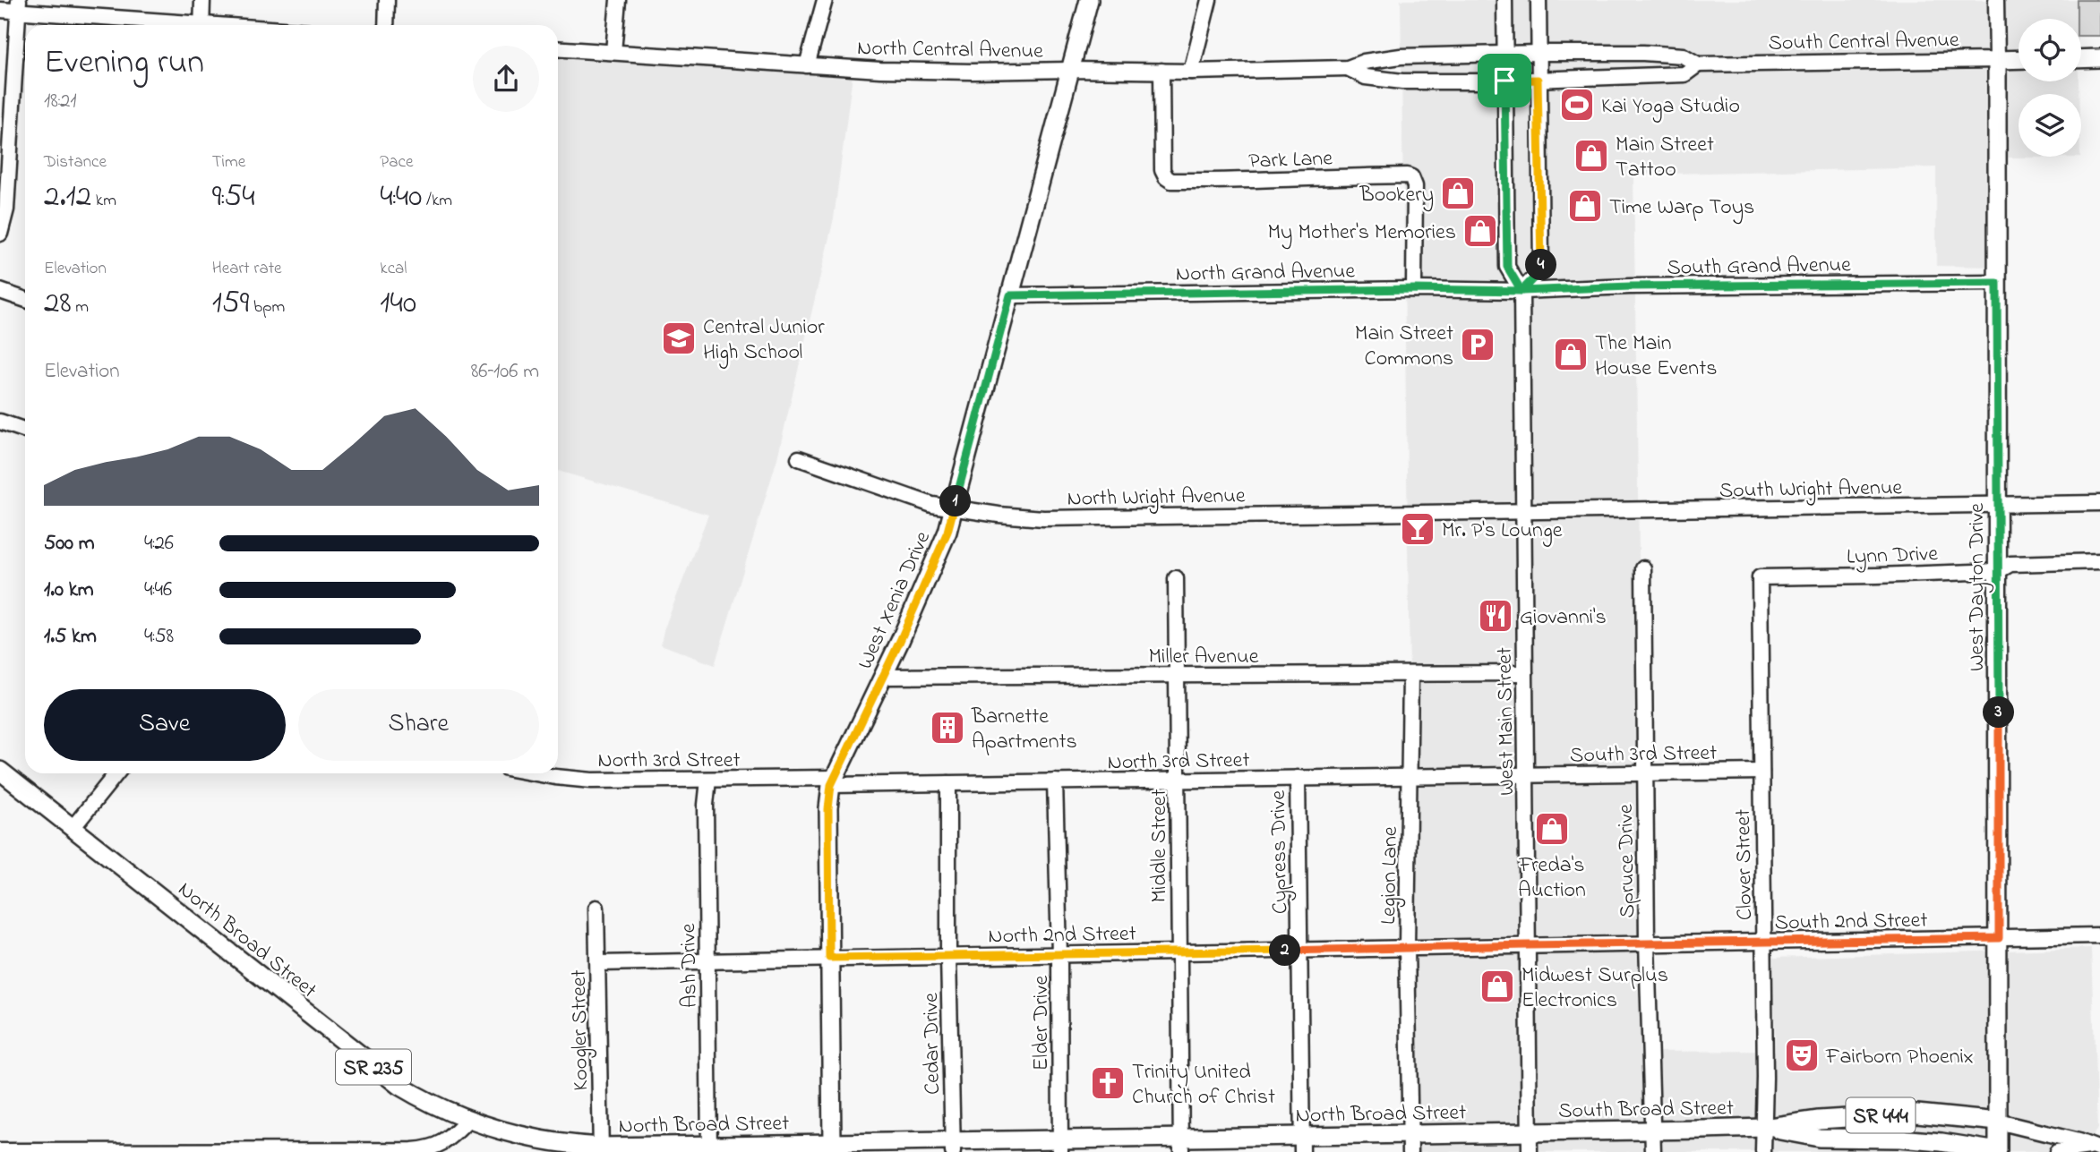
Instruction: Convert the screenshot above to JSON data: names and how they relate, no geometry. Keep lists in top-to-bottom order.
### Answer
{
  "streets": {
    "main road": [
      "South Central Avenue",
      "West Dayton Drive",
      "West Xenia Drive",
      "North Broad Street",
      "SR 235",
      "South Broad Street",
      "SR 444"
    ],
    "street": [
      "North Central Avenue",
      "Park Lane",
      "South Grand Avenue",
      "North Grand Avenue",
      "South Wright Avenue",
      "North Wright Avenue",
      "Lynn Drive",
      "Miller Avenue",
      "West Main Street",
      "South 3rd Street",
      "North 3rd Street",
      "Middle Street",
      "Cypress Drive",
      "Spruce Drive",
      "Clover Street",
      "Legion Lane",
      "South 2nd Street",
      "North 2nd Street",
      "Ash Drive",
      "Elder Drive",
      "Koogler Street",
      "Cedar Drive"
    ]
  },
  "crossings": [
    ["South Central Avenue", "North Central Avenue"],
    ["South Central Avenue", "West Dayton Drive"],
    ["North Central Avenue", "Park Lane"],
    ["North Central Avenue", "West Xenia Drive"],
    ["North Central Avenue", "West Main Street"],
    ["Park Lane", "North Grand Avenue"],
    ["South Grand Avenue", "North Grand Avenue"],
    ["South Grand Avenue", "West Dayton Drive"],
    ["South Grand Avenue", "West Main Street"],
    ["North Grand Avenue", "West Xenia Drive"],
    ["North Grand Avenue", "West Main Street"],
    ["South Wright Avenue", "North Wright Avenue"],
    ["South Wright Avenue", "West Dayton Drive"],
    ["South Wright Avenue", "West Main Street"],
    ["North Wright Avenue", "West Xenia Drive"],
    ["North Wright Avenue", "West Main Street"],
    ["Lynn Drive", "West Dayton Drive"],
    ["Lynn Drive", "Clover Street"],
    ["West Dayton Drive", "South 2nd Street"],
    ["West Dayton Drive", "South Broad Street"],
    ["West Xenia Drive", "Miller Avenue"],
    ["West Xenia Drive", "North 3rd Street"],
    ["West Xenia Drive", "North 2nd Street"],
    ["West Xenia Drive", "North Broad Street"],
    ["Miller Avenue", "West Main Street"],
    ["Miller Avenue", "Middle Street"],
    ["Miller Avenue", "Legion Lane"],
    ["West Main Street", "South 3rd Street"],
    ["West Main Street", "North 3rd Street"],
    ["West Main Street", "South 2nd Street"],
    ["West Main Street", "North 2nd Street"],
    ["West Main Street", "North Broad Street"],
    ["West Main Street", "South Broad Street"],
    ["South 3rd Street", "North 3rd Street"],
    ["South 3rd Street", "Spruce Drive"],
    ["South 3rd Street", "Clover Street"],
    ["North 3rd Street", "Middle Street"],
    ["North 3rd Street", "Cypress Drive"],
    ["North 3rd Street", "Legion Lane"],
    ["North 3rd Street", "Ash Drive"],
    ["North 3rd Street", "Elder Drive"],
    ["North 3rd Street", "Cedar Drive"],
    ["Middle Street", "North 2nd Street"],
    ["Middle Street", "North Broad Street"],
    ["Cypress Drive", "North 2nd Street"],
    ["Cypress Drive", "North Broad Street"],
    ["Spruce Drive", "South 2nd Street"],
    ["Spruce Drive", "South Broad Street"],
    ["Clover Street", "South 2nd Street"],
    ["Clover Street", "South Broad Street"],
    ["Legion Lane", "North 2nd Street"],
    ["Legion Lane", "North Broad Street"],
    ["South 2nd Street", "North 2nd Street"],
    ["North 2nd Street", "Ash Drive"],
    ["North 2nd Street", "Elder Drive"],
    ["North 2nd Street", "Koogler Street"],
    ["North 2nd Street", "Cedar Drive"],
    ["North Broad Street", "Ash Drive"],
    ["North Broad Street", "Elder Drive"],
    ["North Broad Street", "Koogler Street"],
    ["North Broad Street", "Cedar Drive"],
    ["North Broad Street", "South Broad Street"]
  ],
  "places": {
    "sports": ["Kai Yoga Studio"],
    "shop": [
      "Main Street Tattoo",
      "Bookery",
      "Time Warp Toys",
      "My Mother's Memories",
      "The Main House Events",
      "Freda's Auction",
      "Midwest Surplus Electronics"
    ],
    "school or university": ["Central Junior High School"],
    "parking": ["Main Street Commons"],
    "bar": ["Mr. P's Lounge"],
    "restaurant": ["Giovanni's"],
    "building": ["Barnette Apartments"],
    "theatre": ["Fairborn Phoenix"],
    "church": ["Trinity United Church of Christ"]
  },
  "page": {
    "heading": ["Evening run", "18:21"],
    "stats": [
      ["Distance", "2.12 km"],
      ["Time", "9:54"],
      ["Pace", "4:40 /km"],
      ["Elevation", "28 m"],
      ["Heart rate", "159 bpm"],
      ["kcal", "140"]
    ],
    "pins": [
      "4",
      "1",
      "3",
      "2"
    ],
    "chart": ["Elevation", "86–106 m"],
    "list": [
      {
        "name": "500 m",
        "note": "4:26"
      },
      {
        "name": "1.0 km",
        "note": "4:46"
      },
      {
        "name": "1.5 km",
        "note": "4:58"
      }
    ],
    "buttons": ["Save", "Share"]
  }
}
